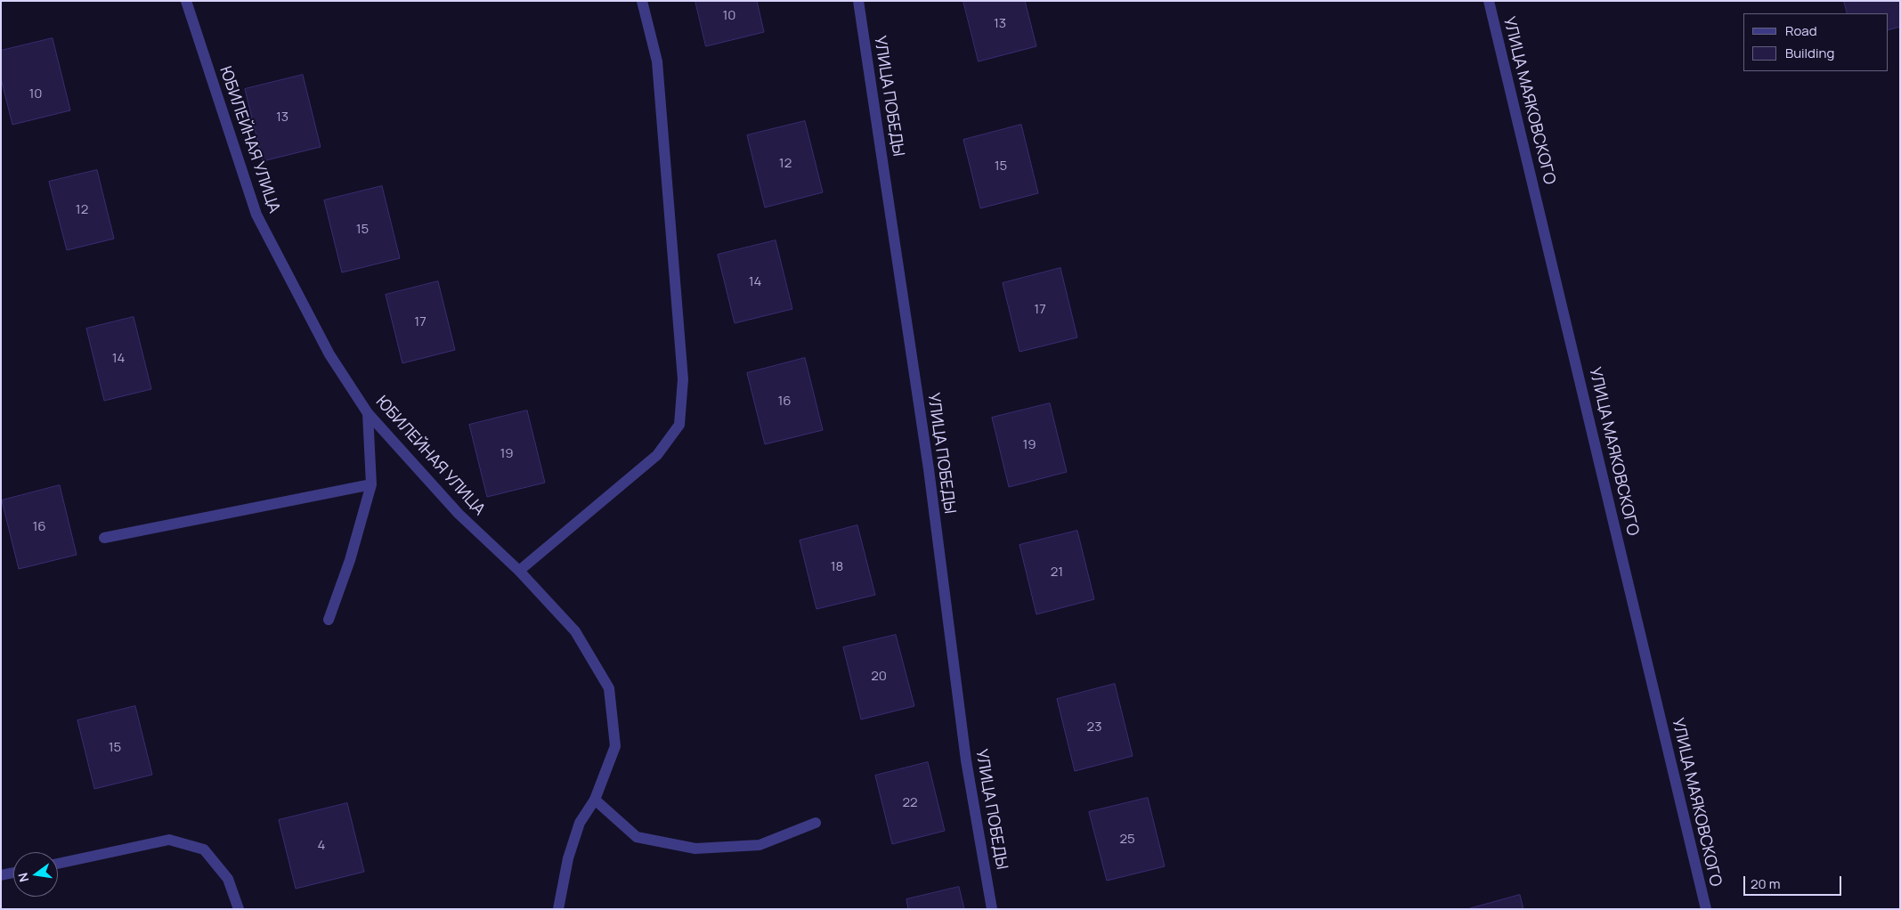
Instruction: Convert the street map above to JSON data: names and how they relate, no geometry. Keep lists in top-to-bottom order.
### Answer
{
  "streets": {
    "street": ["УЛИЦА ПОБЕДЫ", "УЛИЦА МАЯКОВСКОГО", "ЮБИЛЕЙНАЯ УЛИЦА"]
  },
  "house_numbers": [
    "10",
    "13",
    "10",
    "13",
    "12",
    "15",
    "12",
    "15",
    "14",
    "17",
    "17",
    "14",
    "16",
    "19",
    "19",
    "16",
    "18",
    "21",
    "20",
    "23",
    "15",
    "22",
    "25",
    "4"
  ],
  "legend": ["Road", "Building"],
  "scale_bar": "20 m",
  "north": "left"
}
